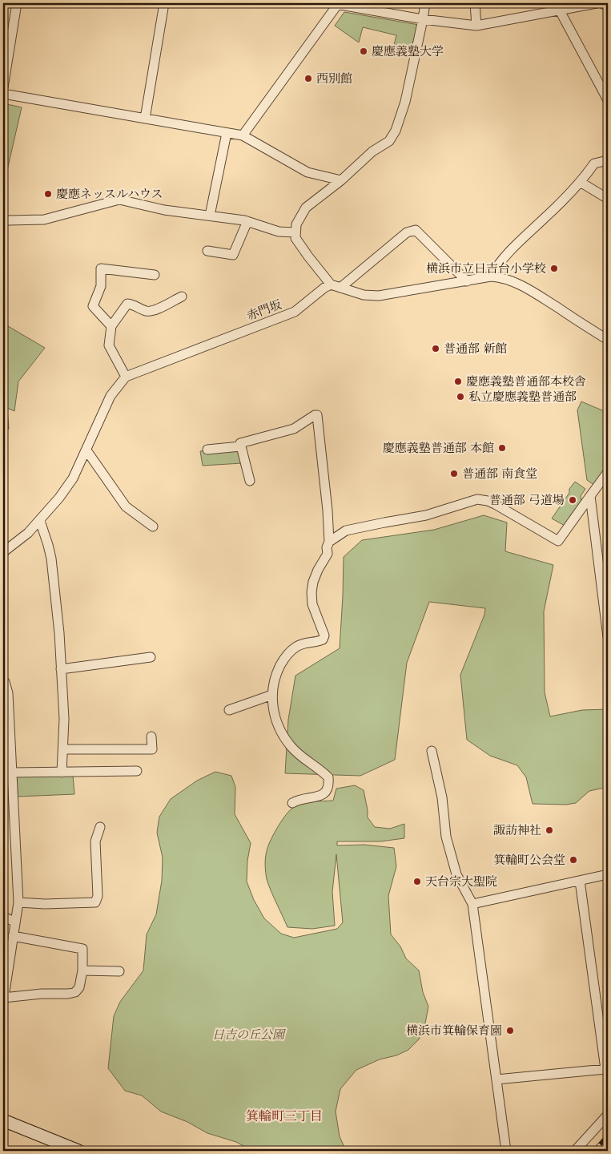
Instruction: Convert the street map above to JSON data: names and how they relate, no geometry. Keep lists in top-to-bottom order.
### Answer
{
  "streets": {
    "street": ["赤門坂"]
  },
  "districts": ["箕輪町三丁目"],
  "parks": ["日吉の丘公園"],
  "places": [
    "慶應義塾大学",
    "西別館",
    "慶應ネッスルハウス",
    "横浜市立日吉台小学校",
    "普通部 新館",
    "慶應義塾普通部本校舎",
    "私立慶應義塾普通部",
    "慶應義塾普通部 本館",
    "普通部 南食堂",
    "普通部 弓道場",
    "諏訪神社",
    "箕輪町公会堂",
    "天台宗大聖院",
    "横浜市箕輪保育園"
  ]
}
